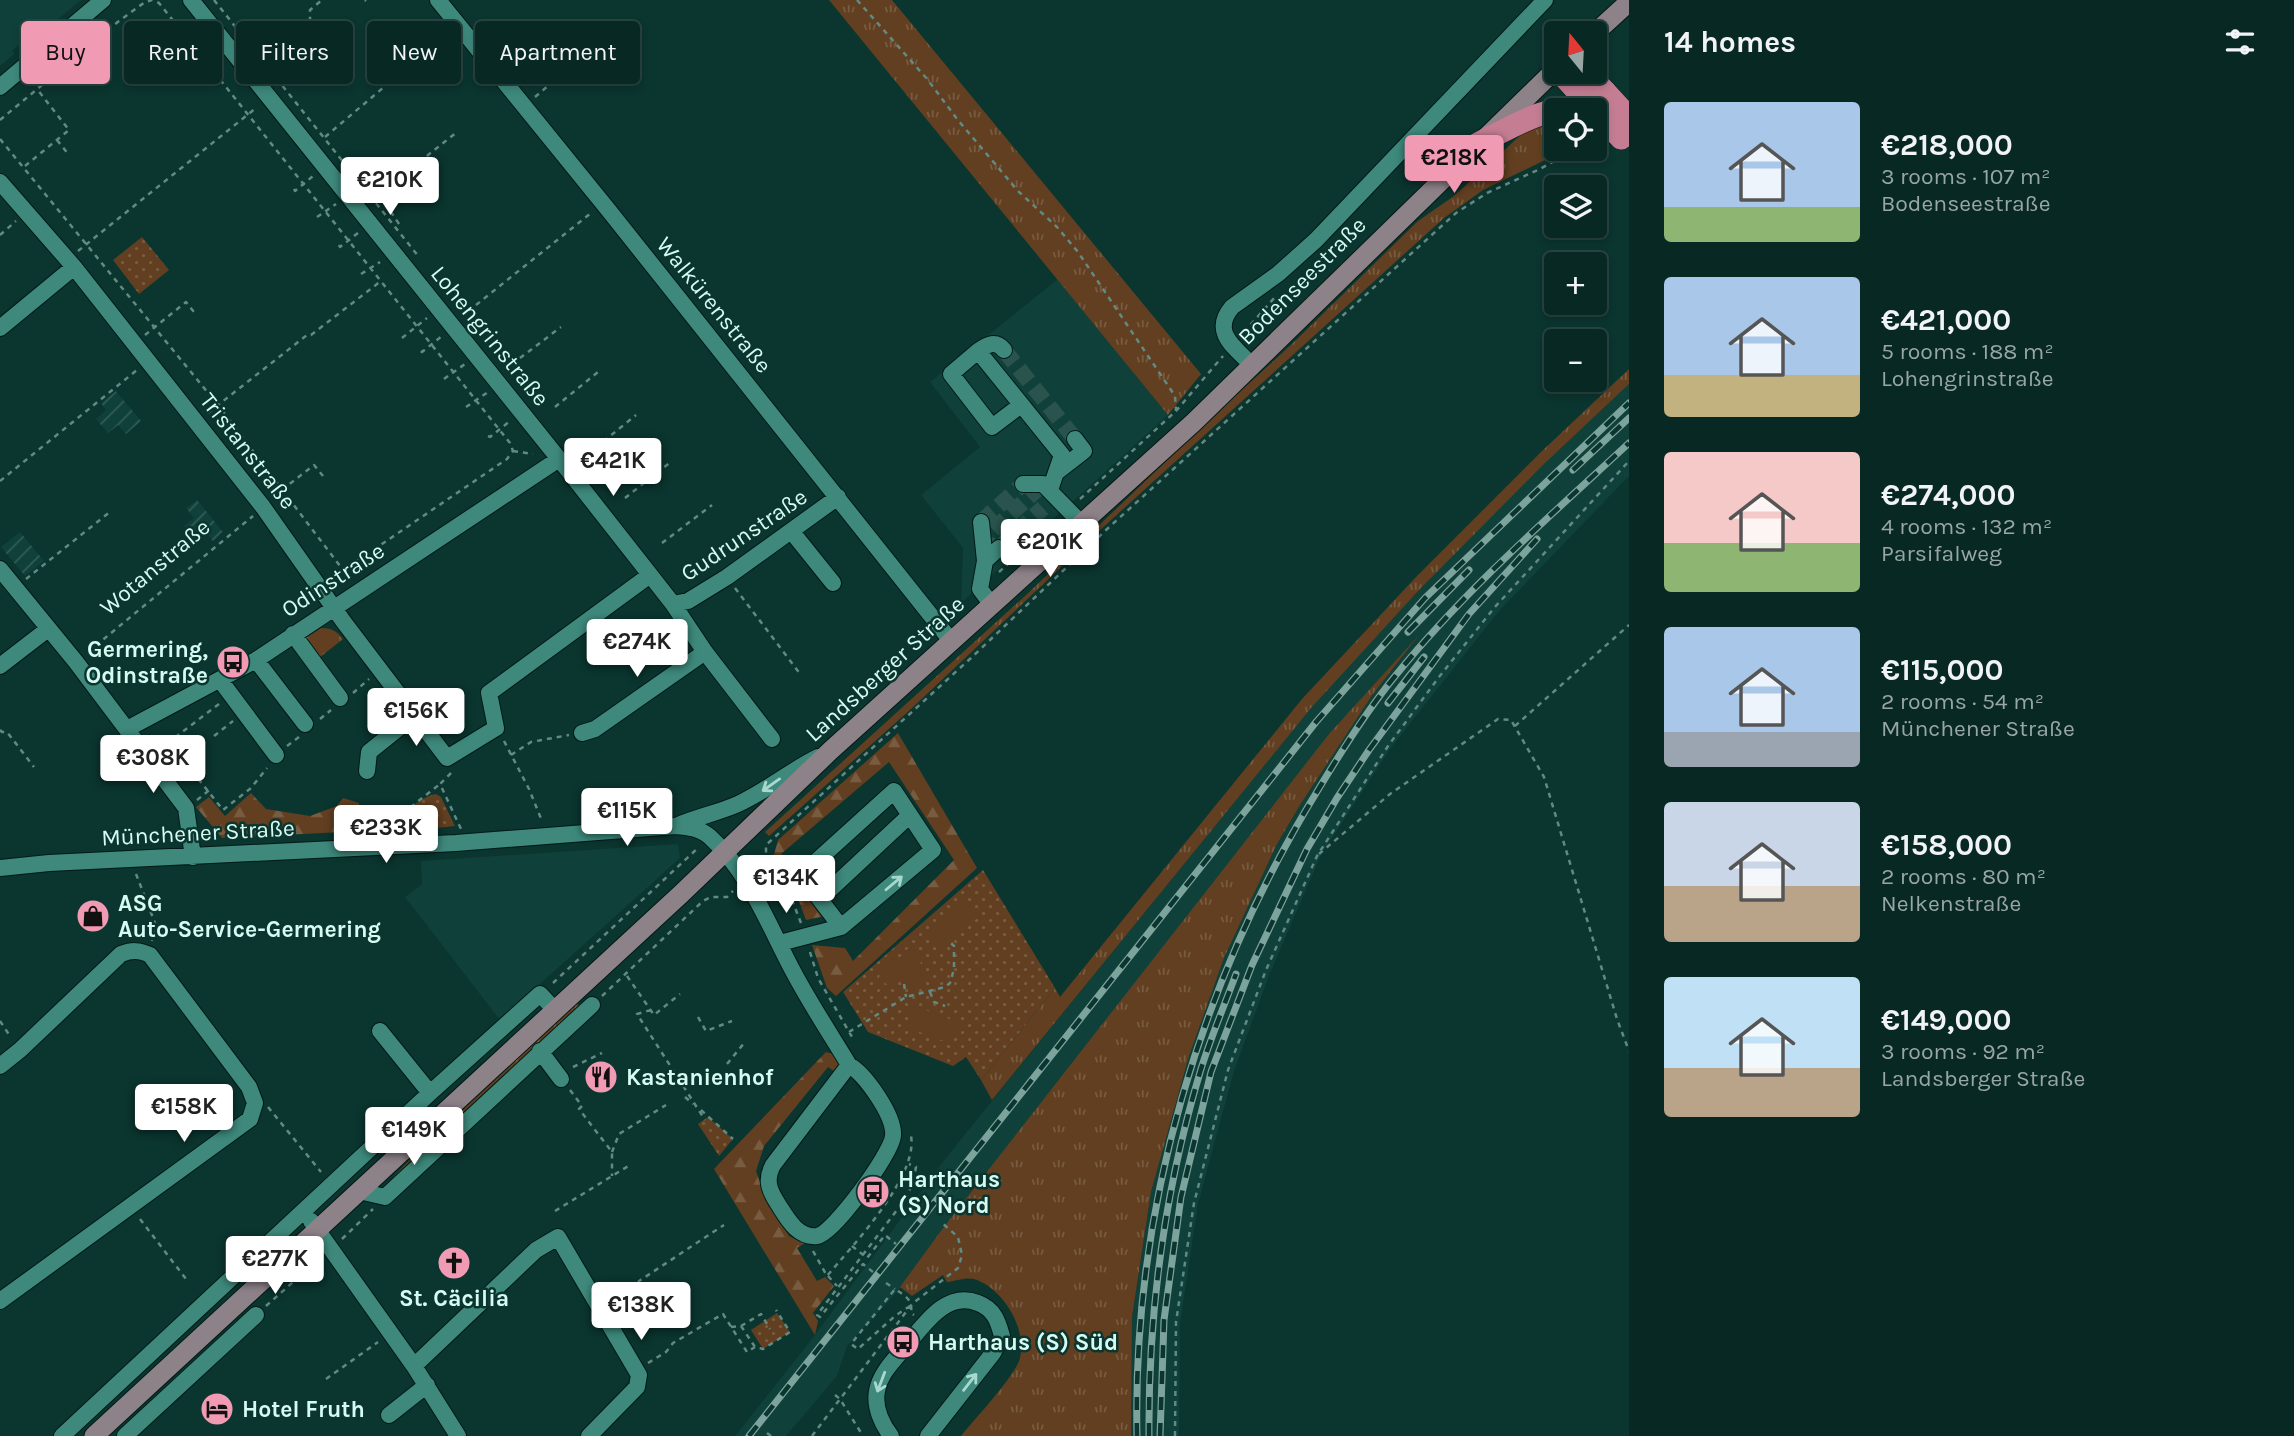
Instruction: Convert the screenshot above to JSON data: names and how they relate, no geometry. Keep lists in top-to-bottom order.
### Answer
{
  "streets": {
    "main road": ["Bodenseestraße", "Landsberger Straße"],
    "street": [
      "Walkürenstraße",
      "Lohengrinstraße",
      "Tristanstraße",
      "Gudrunstraße",
      "Odinstraße",
      "Münchener Straße"
    ],
    "path": ["Wotanstraße"]
  },
  "crossings": [
    ["Bodenseestraße", "Landsberger Straße"],
    ["Walkürenstraße", "Gudrunstraße"],
    ["Walkürenstraße", "Landsberger Straße"],
    ["Lohengrinstraße", "Gudrunstraße"],
    ["Lohengrinstraße", "Odinstraße"],
    ["Tristanstraße", "Wotanstraße"],
    ["Tristanstraße", "Odinstraße"],
    ["Landsberger Straße", "Münchener Straße"]
  ],
  "places": {
    "bus stop": ["Germering, Odinstraße", "Harthaus (S) Nord", "Harthaus (S) Süd"],
    "shop": ["ASG Auto-Service-Germering"],
    "restaurant": ["Kastanienhof"],
    "church": ["St. Cäcilia"],
    "hotel": ["Hotel Fruth"]
  },
  "north": "top",
  "page": {
    "heading": "14 homes",
    "map_buttons": ["+", "−"],
    "chip": [
      "Buy",
      "Rent",
      "Filters",
      "New",
      "Apartment"
    ],
    "list": [
      {
        "name": "€218,000",
        "note": "3 rooms · 107 m² · Bodenseestraße"
      },
      {
        "name": "€421,000",
        "note": "5 rooms · 188 m² · Lohengrinstraße"
      },
      {
        "name": "€274,000",
        "note": "4 rooms · 132 m² · Parsifalweg"
      },
      {
        "name": "€115,000",
        "note": "2 rooms · 54 m² · Münchener Straße"
      },
      {
        "name": "€158,000",
        "note": "2 rooms · 80 m² · Nelkenstraße"
      },
      {
        "name": "€149,000",
        "note": "3 rooms · 92 m² · Landsberger Straße"
      }
    ],
    "price": [
      "€218K",
      "€210K",
      "€421K",
      "€201K",
      "€274K",
      "€156K",
      "€308K",
      "€115K",
      "€233K",
      "€134K",
      "€158K",
      "€149K",
      "€277K",
      "€138K"
    ]
  }
}
